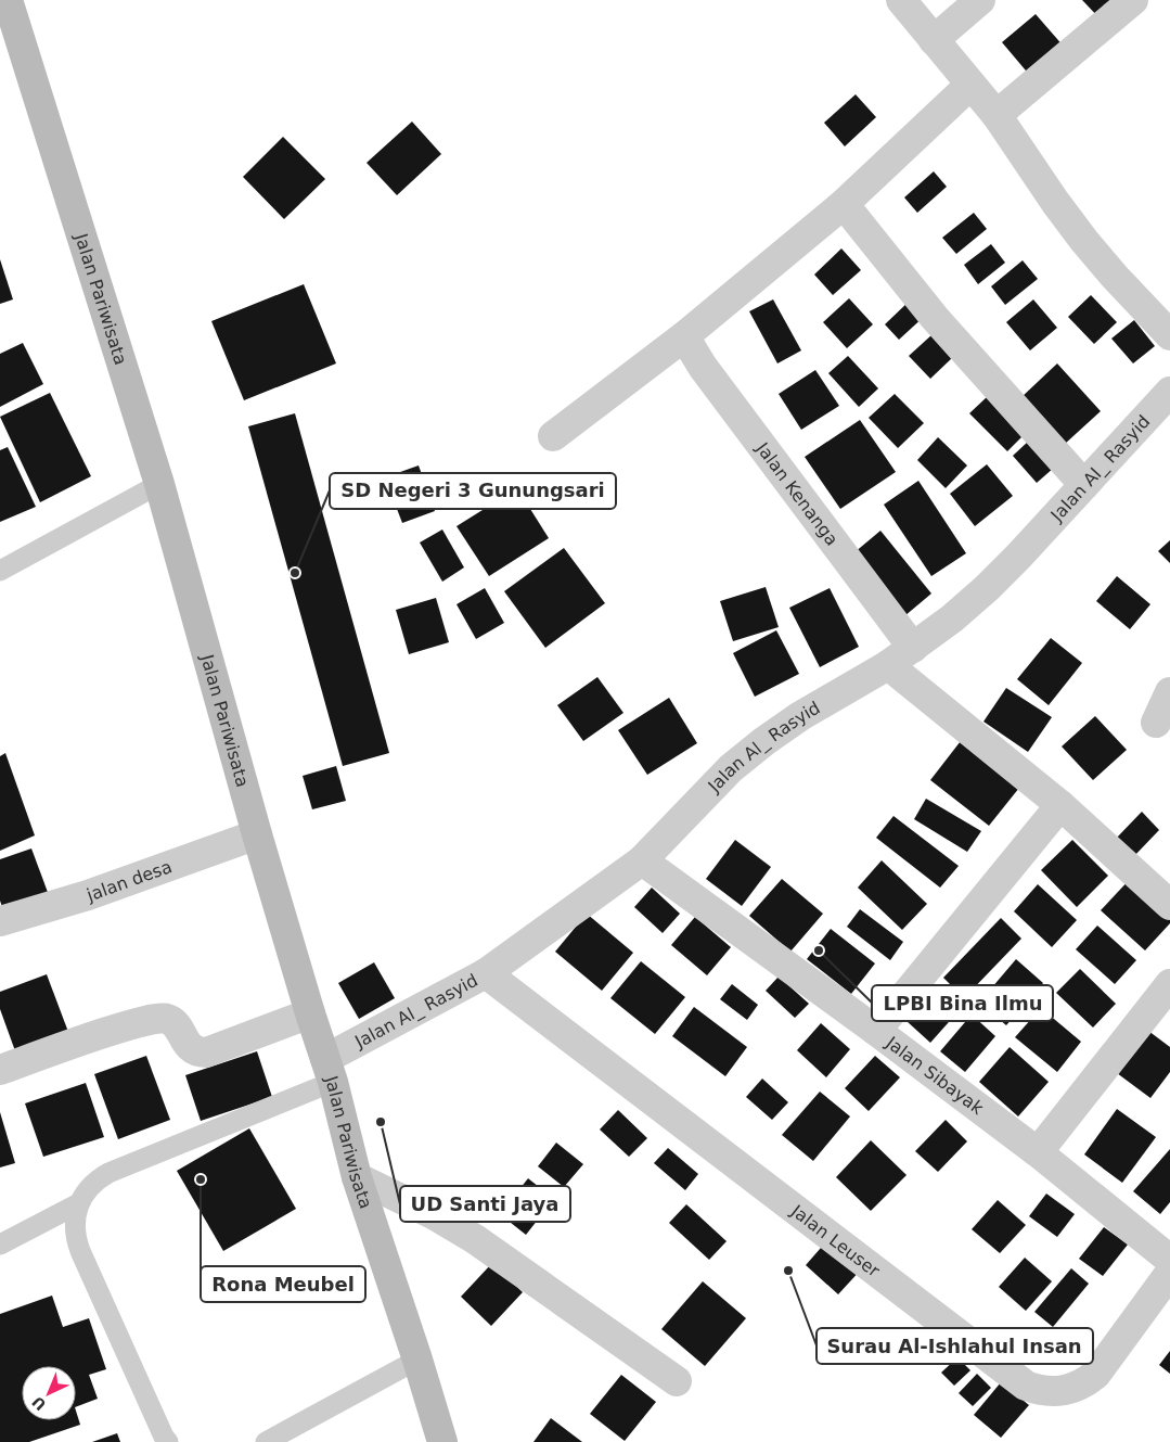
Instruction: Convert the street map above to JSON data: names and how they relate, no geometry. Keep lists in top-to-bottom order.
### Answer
{
  "streets": {
    "main road": ["Jalan Pariwisata"],
    "street": [
      "Jalan Al_ Rasyid",
      "Jalan Kenanga",
      "jalan desa",
      "Jalan Sibayak",
      "Jalan Leuser"
    ]
  },
  "crossings": [
    ["Jalan Pariwisata", "Jalan Al_ Rasyid"],
    ["Jalan Pariwisata", "jalan desa"],
    ["Jalan Al_ Rasyid", "Jalan Kenanga"],
    ["Jalan Al_ Rasyid", "Jalan Sibayak"],
    ["Jalan Al_ Rasyid", "Jalan Leuser"]
  ],
  "places": [
    "SD Negeri 3 Gunungsari",
    "LPBI Bina Ilmu",
    "UD Santi Jaya",
    "Rona Meubel",
    "Surau Al-Ishlahul Insan"
  ],
  "north": "bottom left"
}
